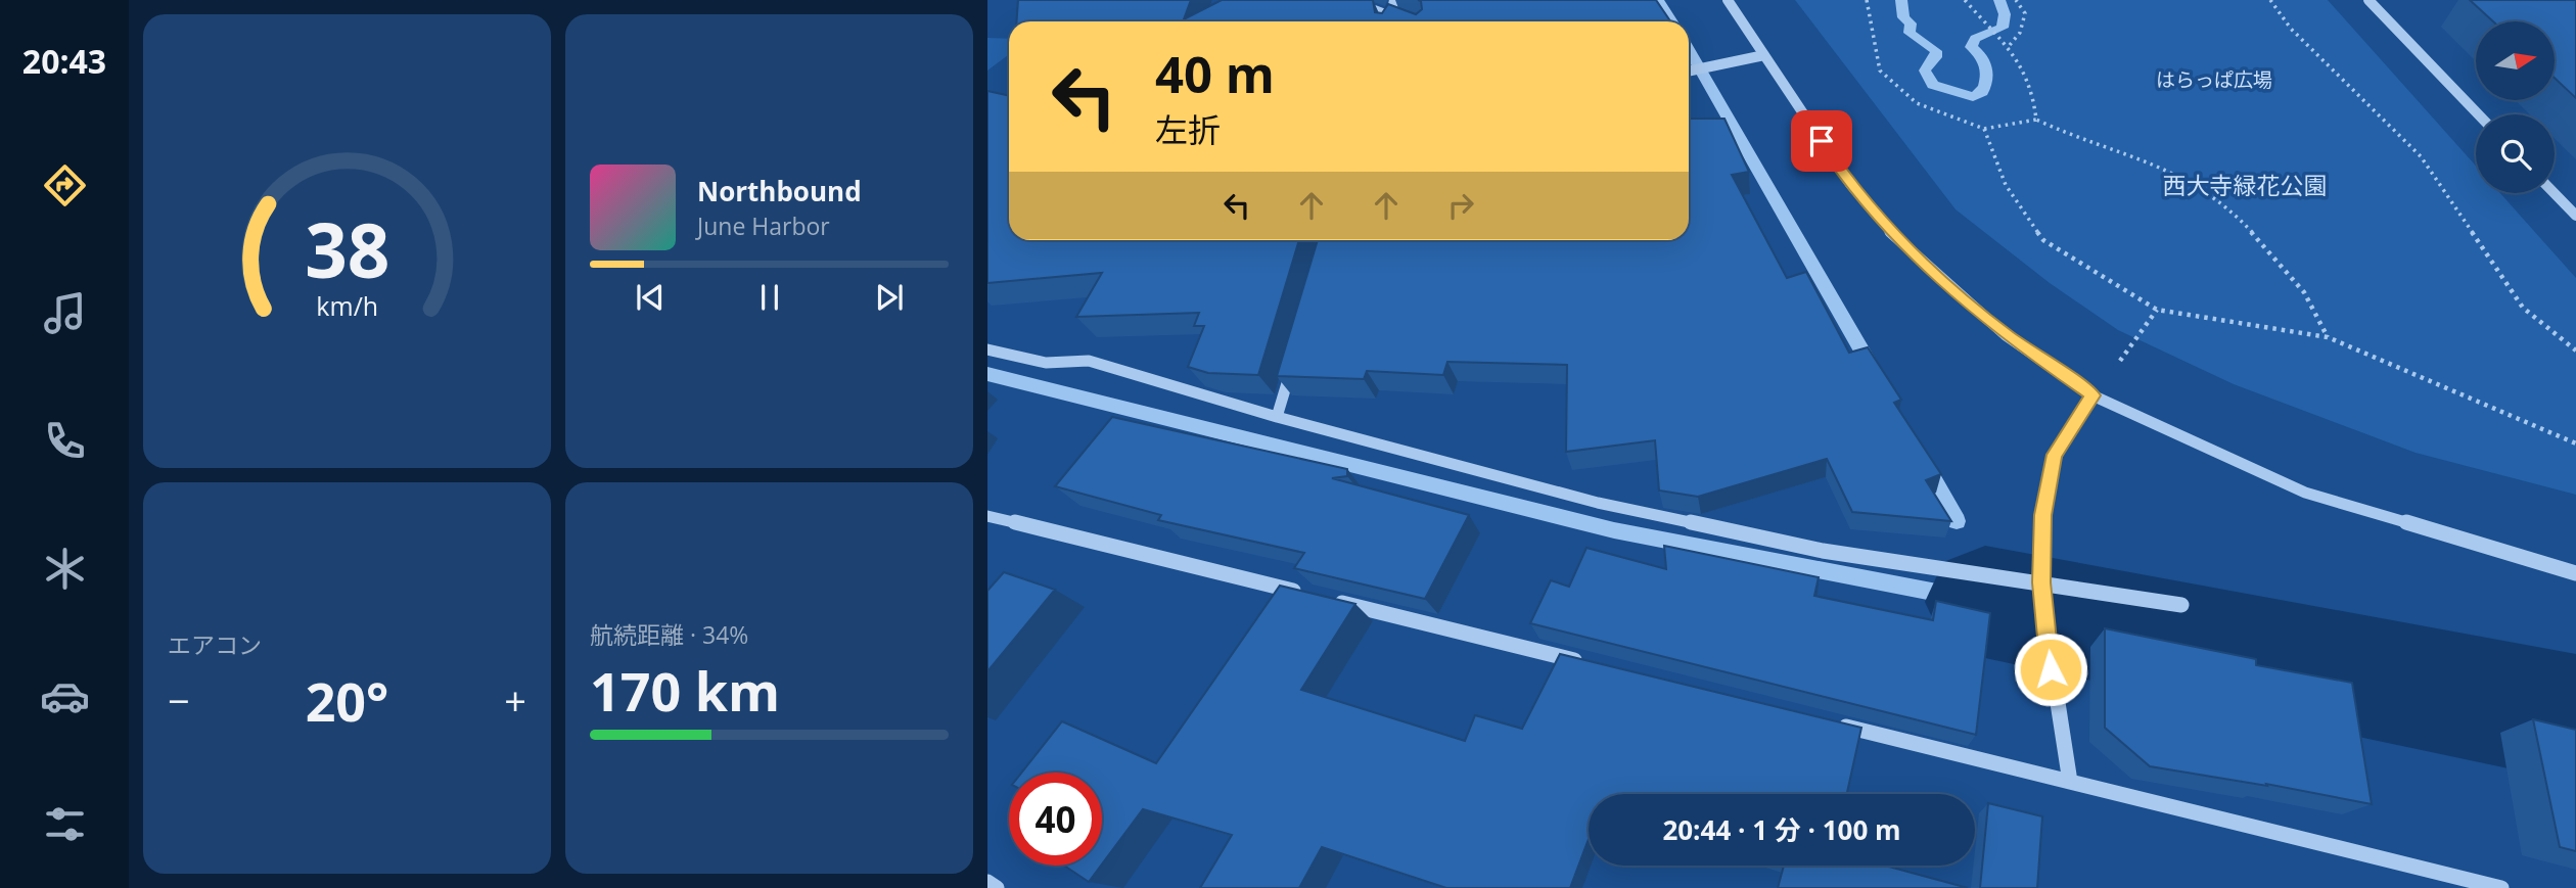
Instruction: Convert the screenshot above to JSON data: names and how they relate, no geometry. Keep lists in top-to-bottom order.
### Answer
{
  "parks": ["はらっぱ広場", "西大寺緑花公園"],
  "north": "right",
  "page": {
    "tabs": "20:43",
    "turn": ["40 m", "左折"],
    "song": ["Northbound", "June Harbor"],
    "tile": [
      "エアコン",
      ["航続距離 · 34%", "170 km"]
    ],
    "heat": ["−", "20°", "+"],
    "limit": "40",
    "trip": "20:44 · 1 分 · 100 m",
    "gauge": ["38", "km/h"]
  }
}
